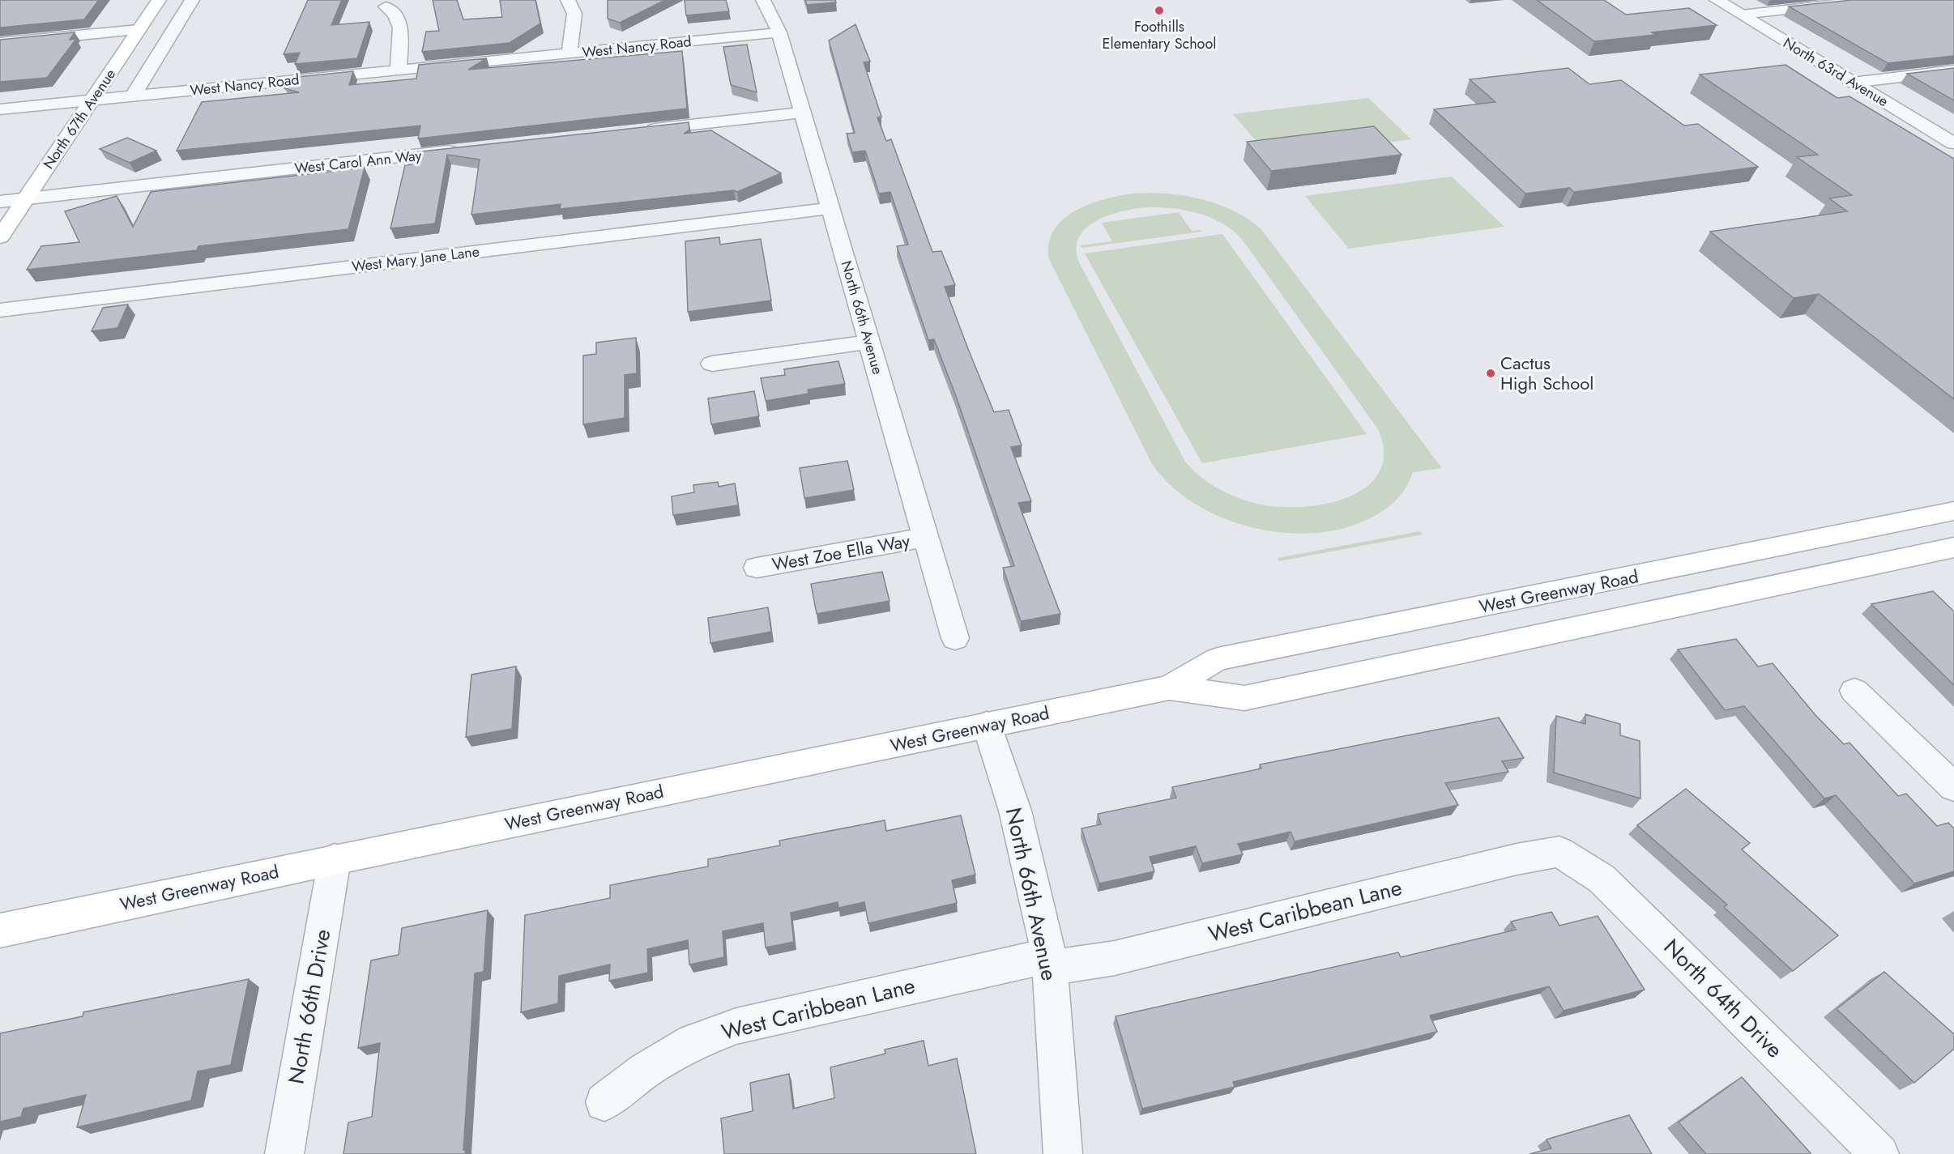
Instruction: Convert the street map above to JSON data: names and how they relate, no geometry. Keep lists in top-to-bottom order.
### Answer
{
  "streets": {
    "main road": ["North 67th Avenue", "West Greenway Road"],
    "street": [
      "West Nancy Road",
      "North 63rd Avenue",
      "West Carol Ann Way",
      "West Mary Jane Lane",
      "North 66th Avenue",
      "West Zoe Ella Way",
      "West Caribbean Lane",
      "North 64th Drive",
      "North 66th Drive"
    ]
  },
  "crossings": [
    ["West Nancy Road", "North 67th Avenue"],
    ["West Nancy Road", "North 66th Avenue"],
    ["North 67th Avenue", "West Carol Ann Way"],
    ["West Mary Jane Lane", "North 66th Avenue"],
    ["North 66th Avenue", "West Zoe Ella Way"],
    ["North 66th Avenue", "West Greenway Road"],
    ["North 66th Avenue", "West Caribbean Lane"],
    ["West Greenway Road", "North 66th Drive"],
    ["West Caribbean Lane", "North 64th Drive"]
  ],
  "places": ["Foothills Elementary School", "Cactus High School"]
}
